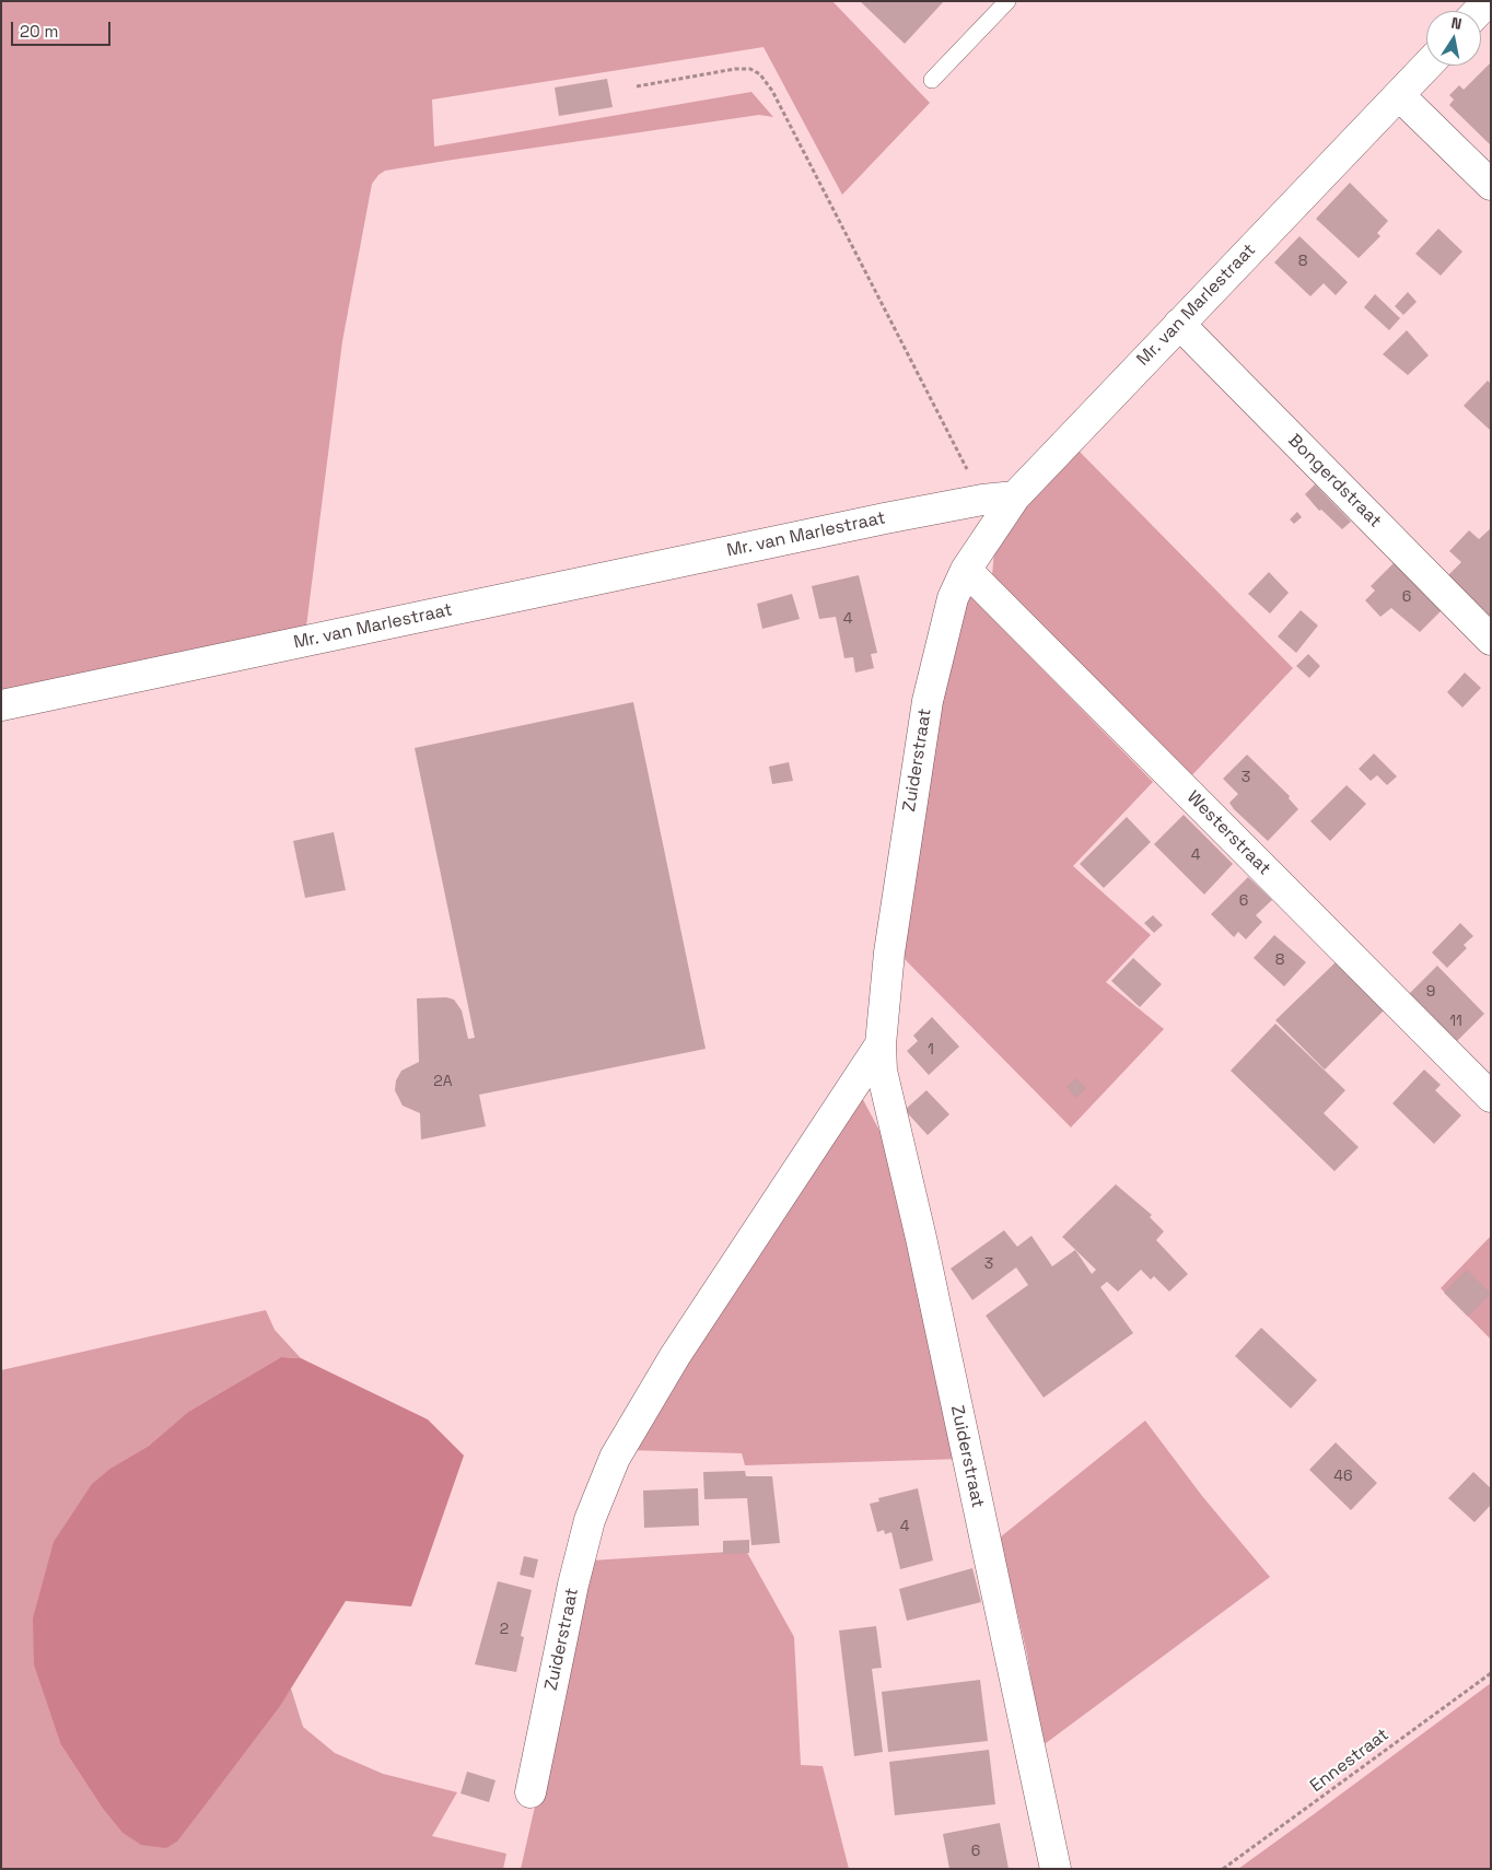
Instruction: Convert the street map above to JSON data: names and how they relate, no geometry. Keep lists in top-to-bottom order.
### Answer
{
  "streets": {
    "street": [
      "Mr. van Marlestraat",
      "Bongerdstraat",
      "Zuiderstraat",
      "Westerstraat"
    ],
    "path": ["Ennestraat"]
  },
  "crossings": [
    ["Mr. van Marlestraat", "Bongerdstraat"],
    ["Mr. van Marlestraat", "Zuiderstraat"],
    ["Zuiderstraat", "Westerstraat"]
  ],
  "house_numbers": [
    "8",
    "6",
    "4",
    "3",
    "4",
    "6",
    "8",
    "9",
    "11",
    "1",
    "2A",
    "3",
    "46",
    "4",
    "2",
    "6"
  ],
  "scale_bar": "20 m",
  "north": "top"
}
